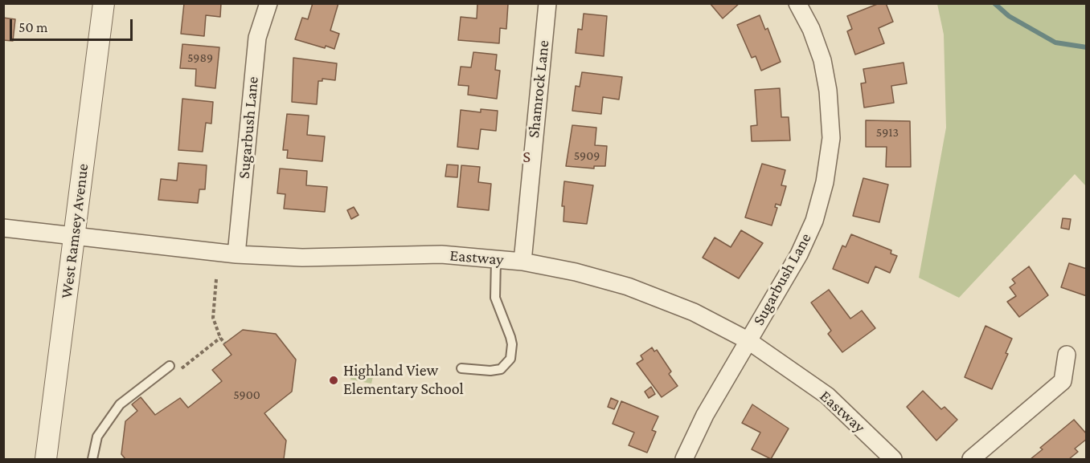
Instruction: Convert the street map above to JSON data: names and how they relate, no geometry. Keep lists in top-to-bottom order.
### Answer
{
  "streets": {
    "street": [
      "Shamrock Lane",
      "Sugarbush Lane",
      "West Ramsey Avenue",
      "Eastway"
    ]
  },
  "crossings": [
    ["Shamrock Lane", "Eastway"],
    ["Sugarbush Lane", "Eastway"],
    ["West Ramsey Avenue", "Eastway"]
  ],
  "districts": ["S"],
  "places": ["Highland View Elementary School"],
  "house_numbers": [
    "5989",
    "5913",
    "5909",
    "5900"
  ],
  "scale_bar": "50 m"
}
